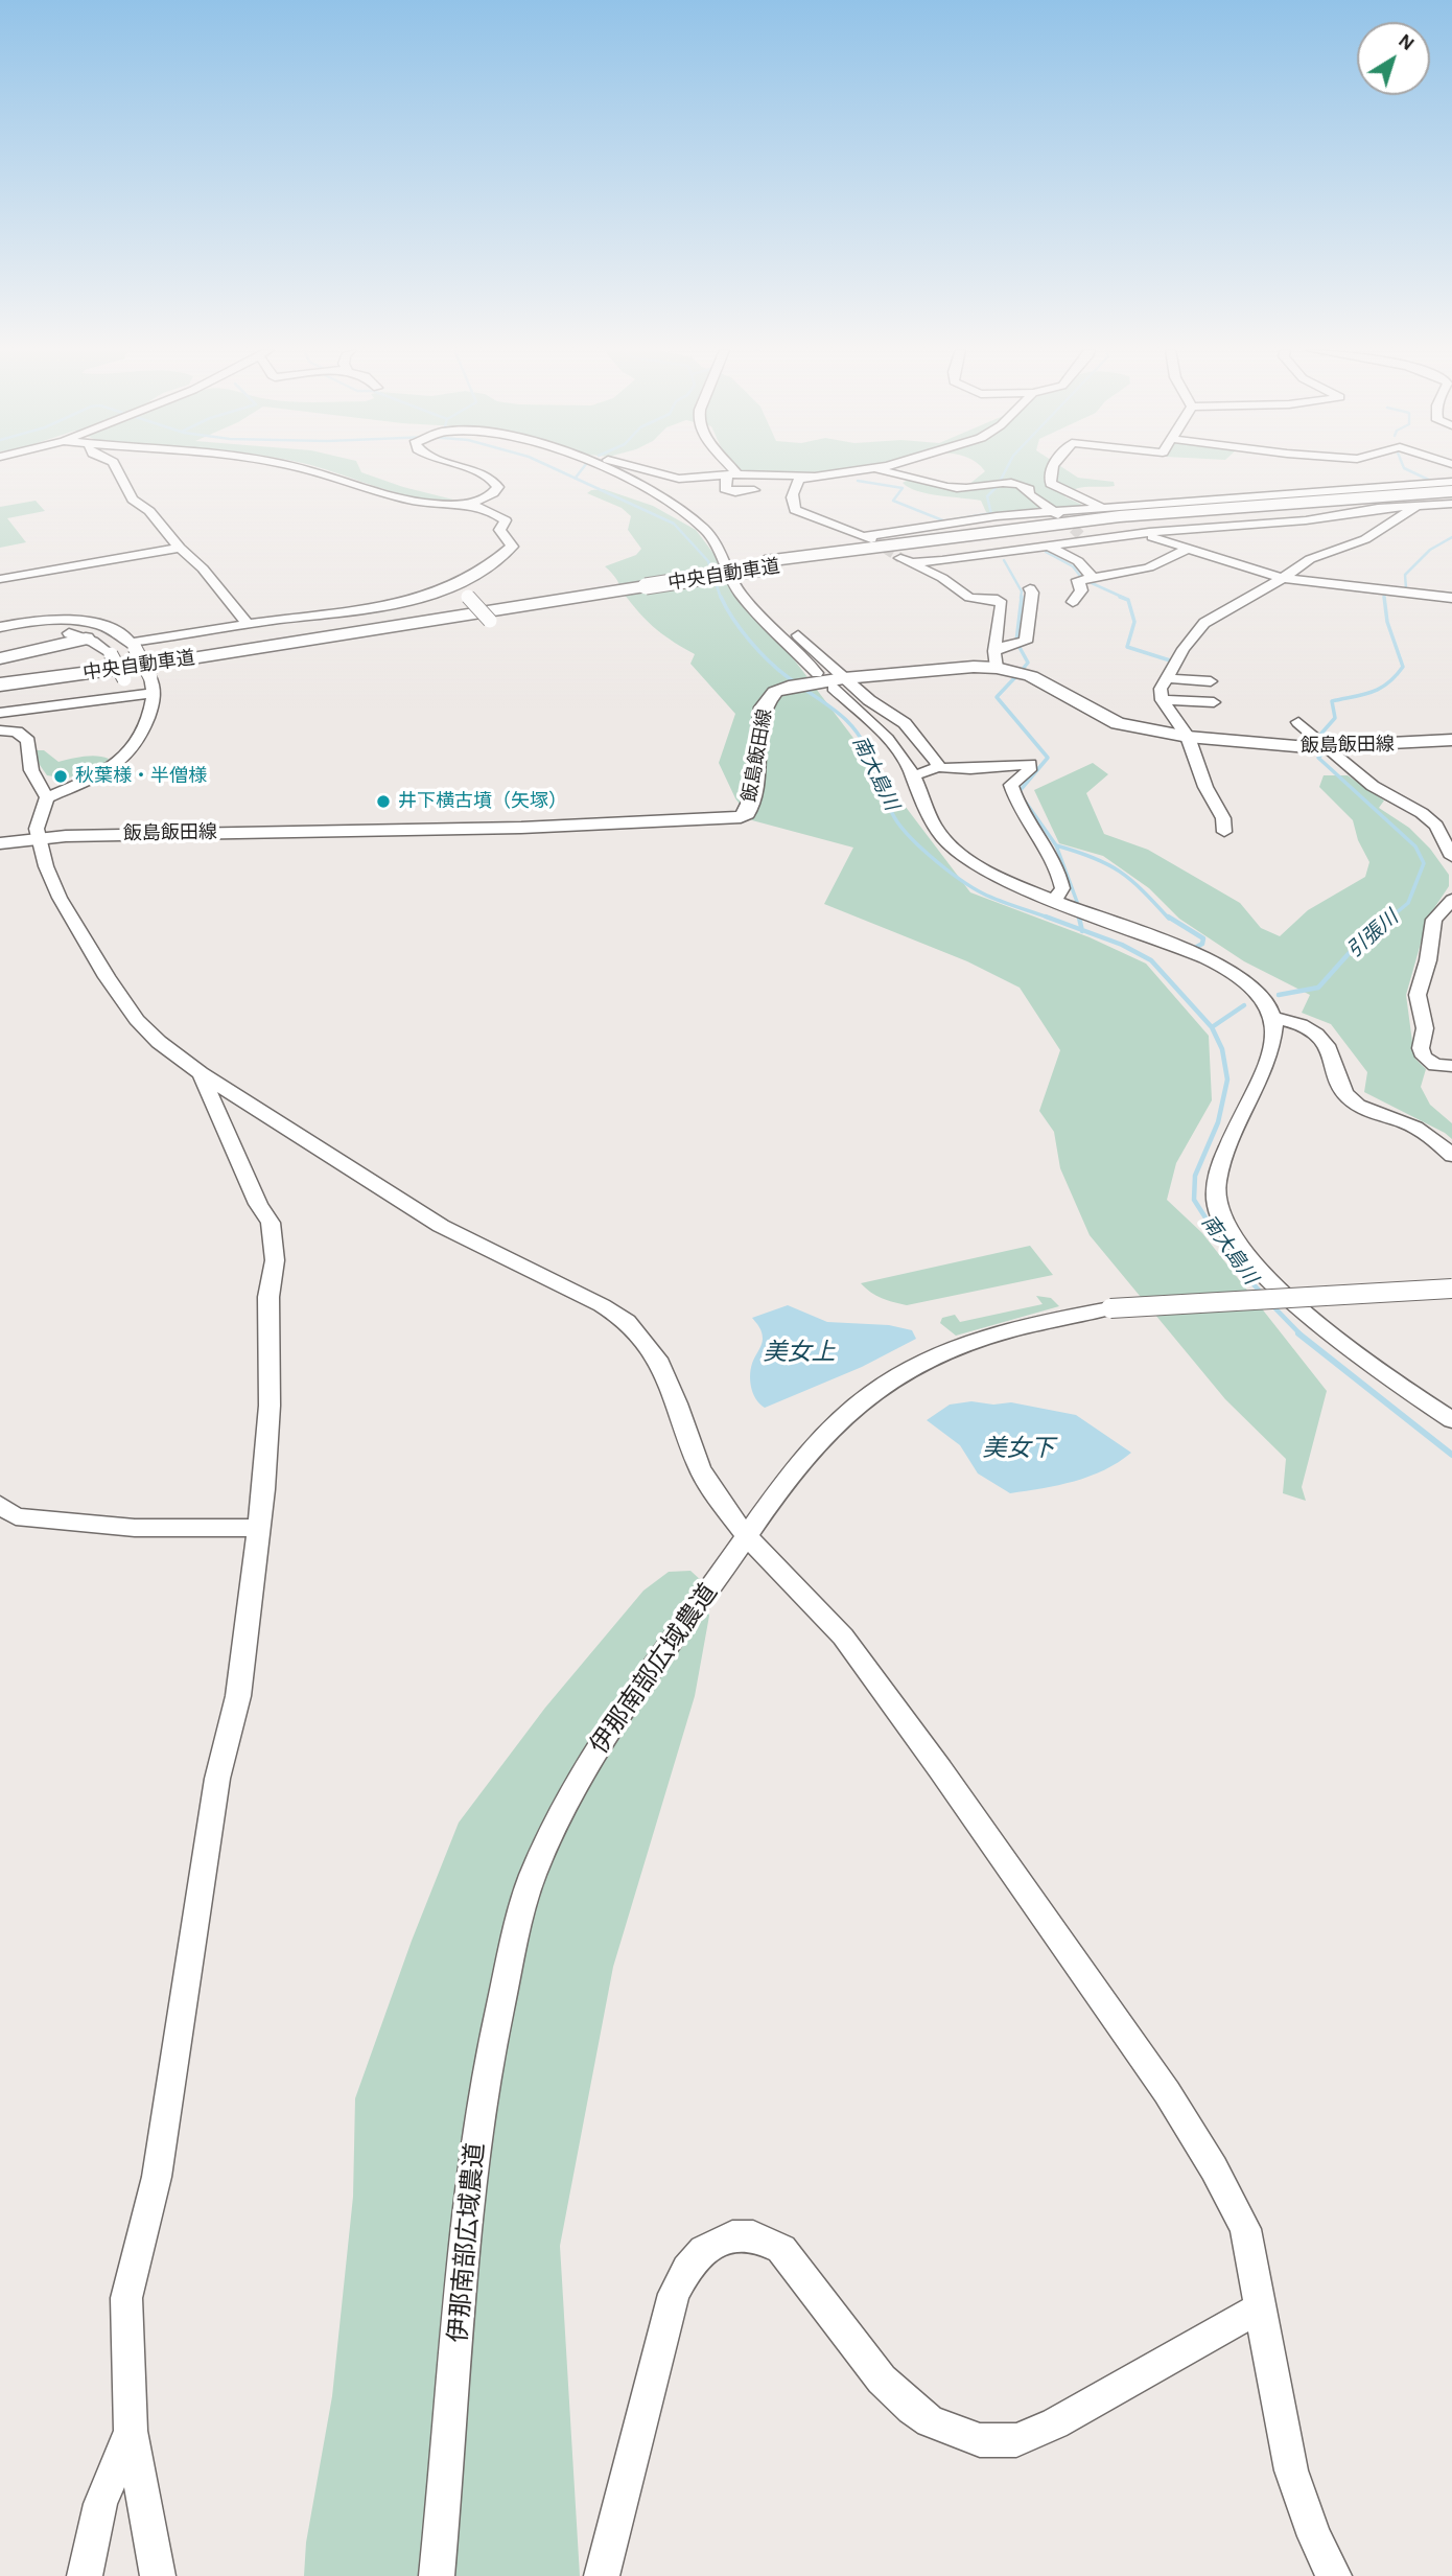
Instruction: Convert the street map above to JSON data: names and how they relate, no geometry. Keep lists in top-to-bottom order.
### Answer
{
  "streets": {
    "highway": ["中央自動車道"],
    "main road": ["飯島飯田線"],
    "street": ["伊那南部広域農道"]
  },
  "water": [
    "南大島川",
    "引張川",
    "美女上",
    "美女下"
  ],
  "places": ["秋葉様・半僧様", "井下横古墳（矢塚）"],
  "north": "top right"
}
